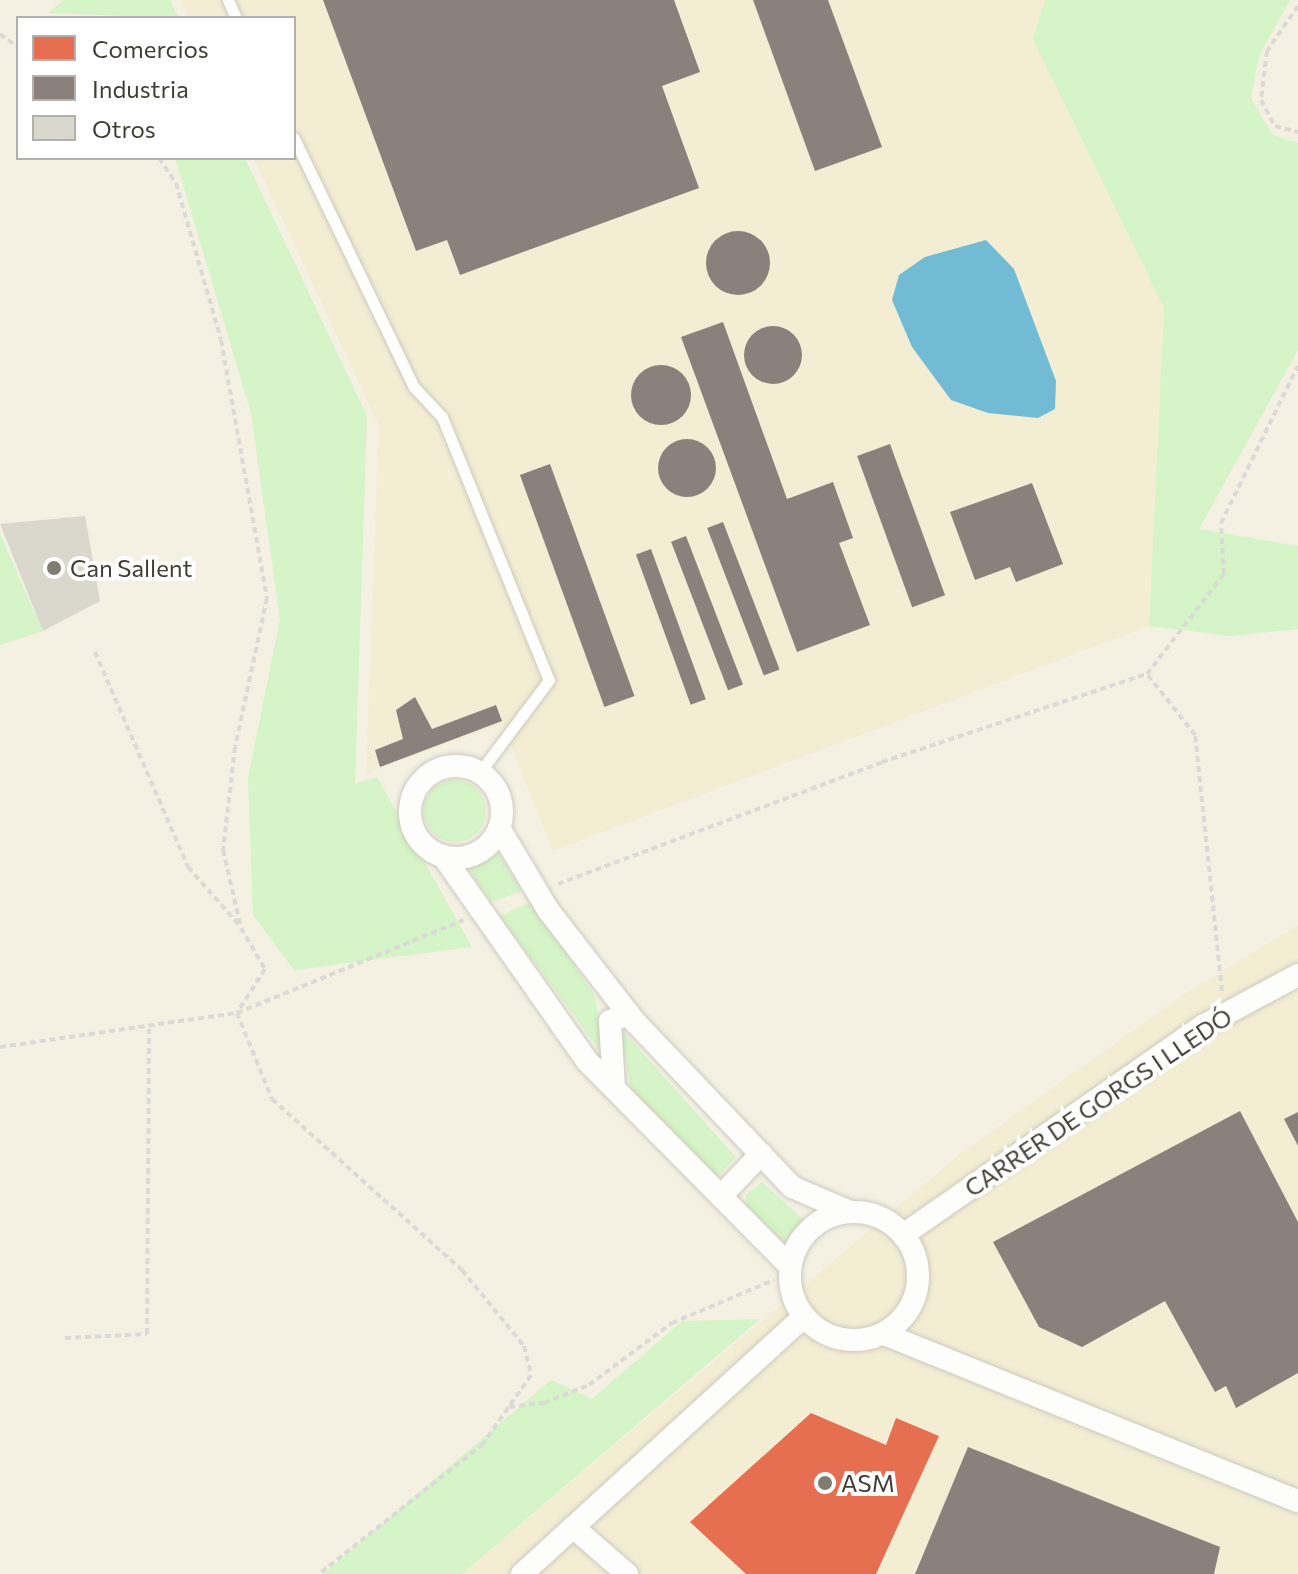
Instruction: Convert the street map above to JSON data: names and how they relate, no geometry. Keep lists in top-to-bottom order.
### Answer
{
  "streets": {
    "street": ["CARRER DE GORGS I LLEDÓ"]
  },
  "places": ["Can Sallent", "ASM"],
  "legend": ["Comercios", "Industria", "Otros"]
}
